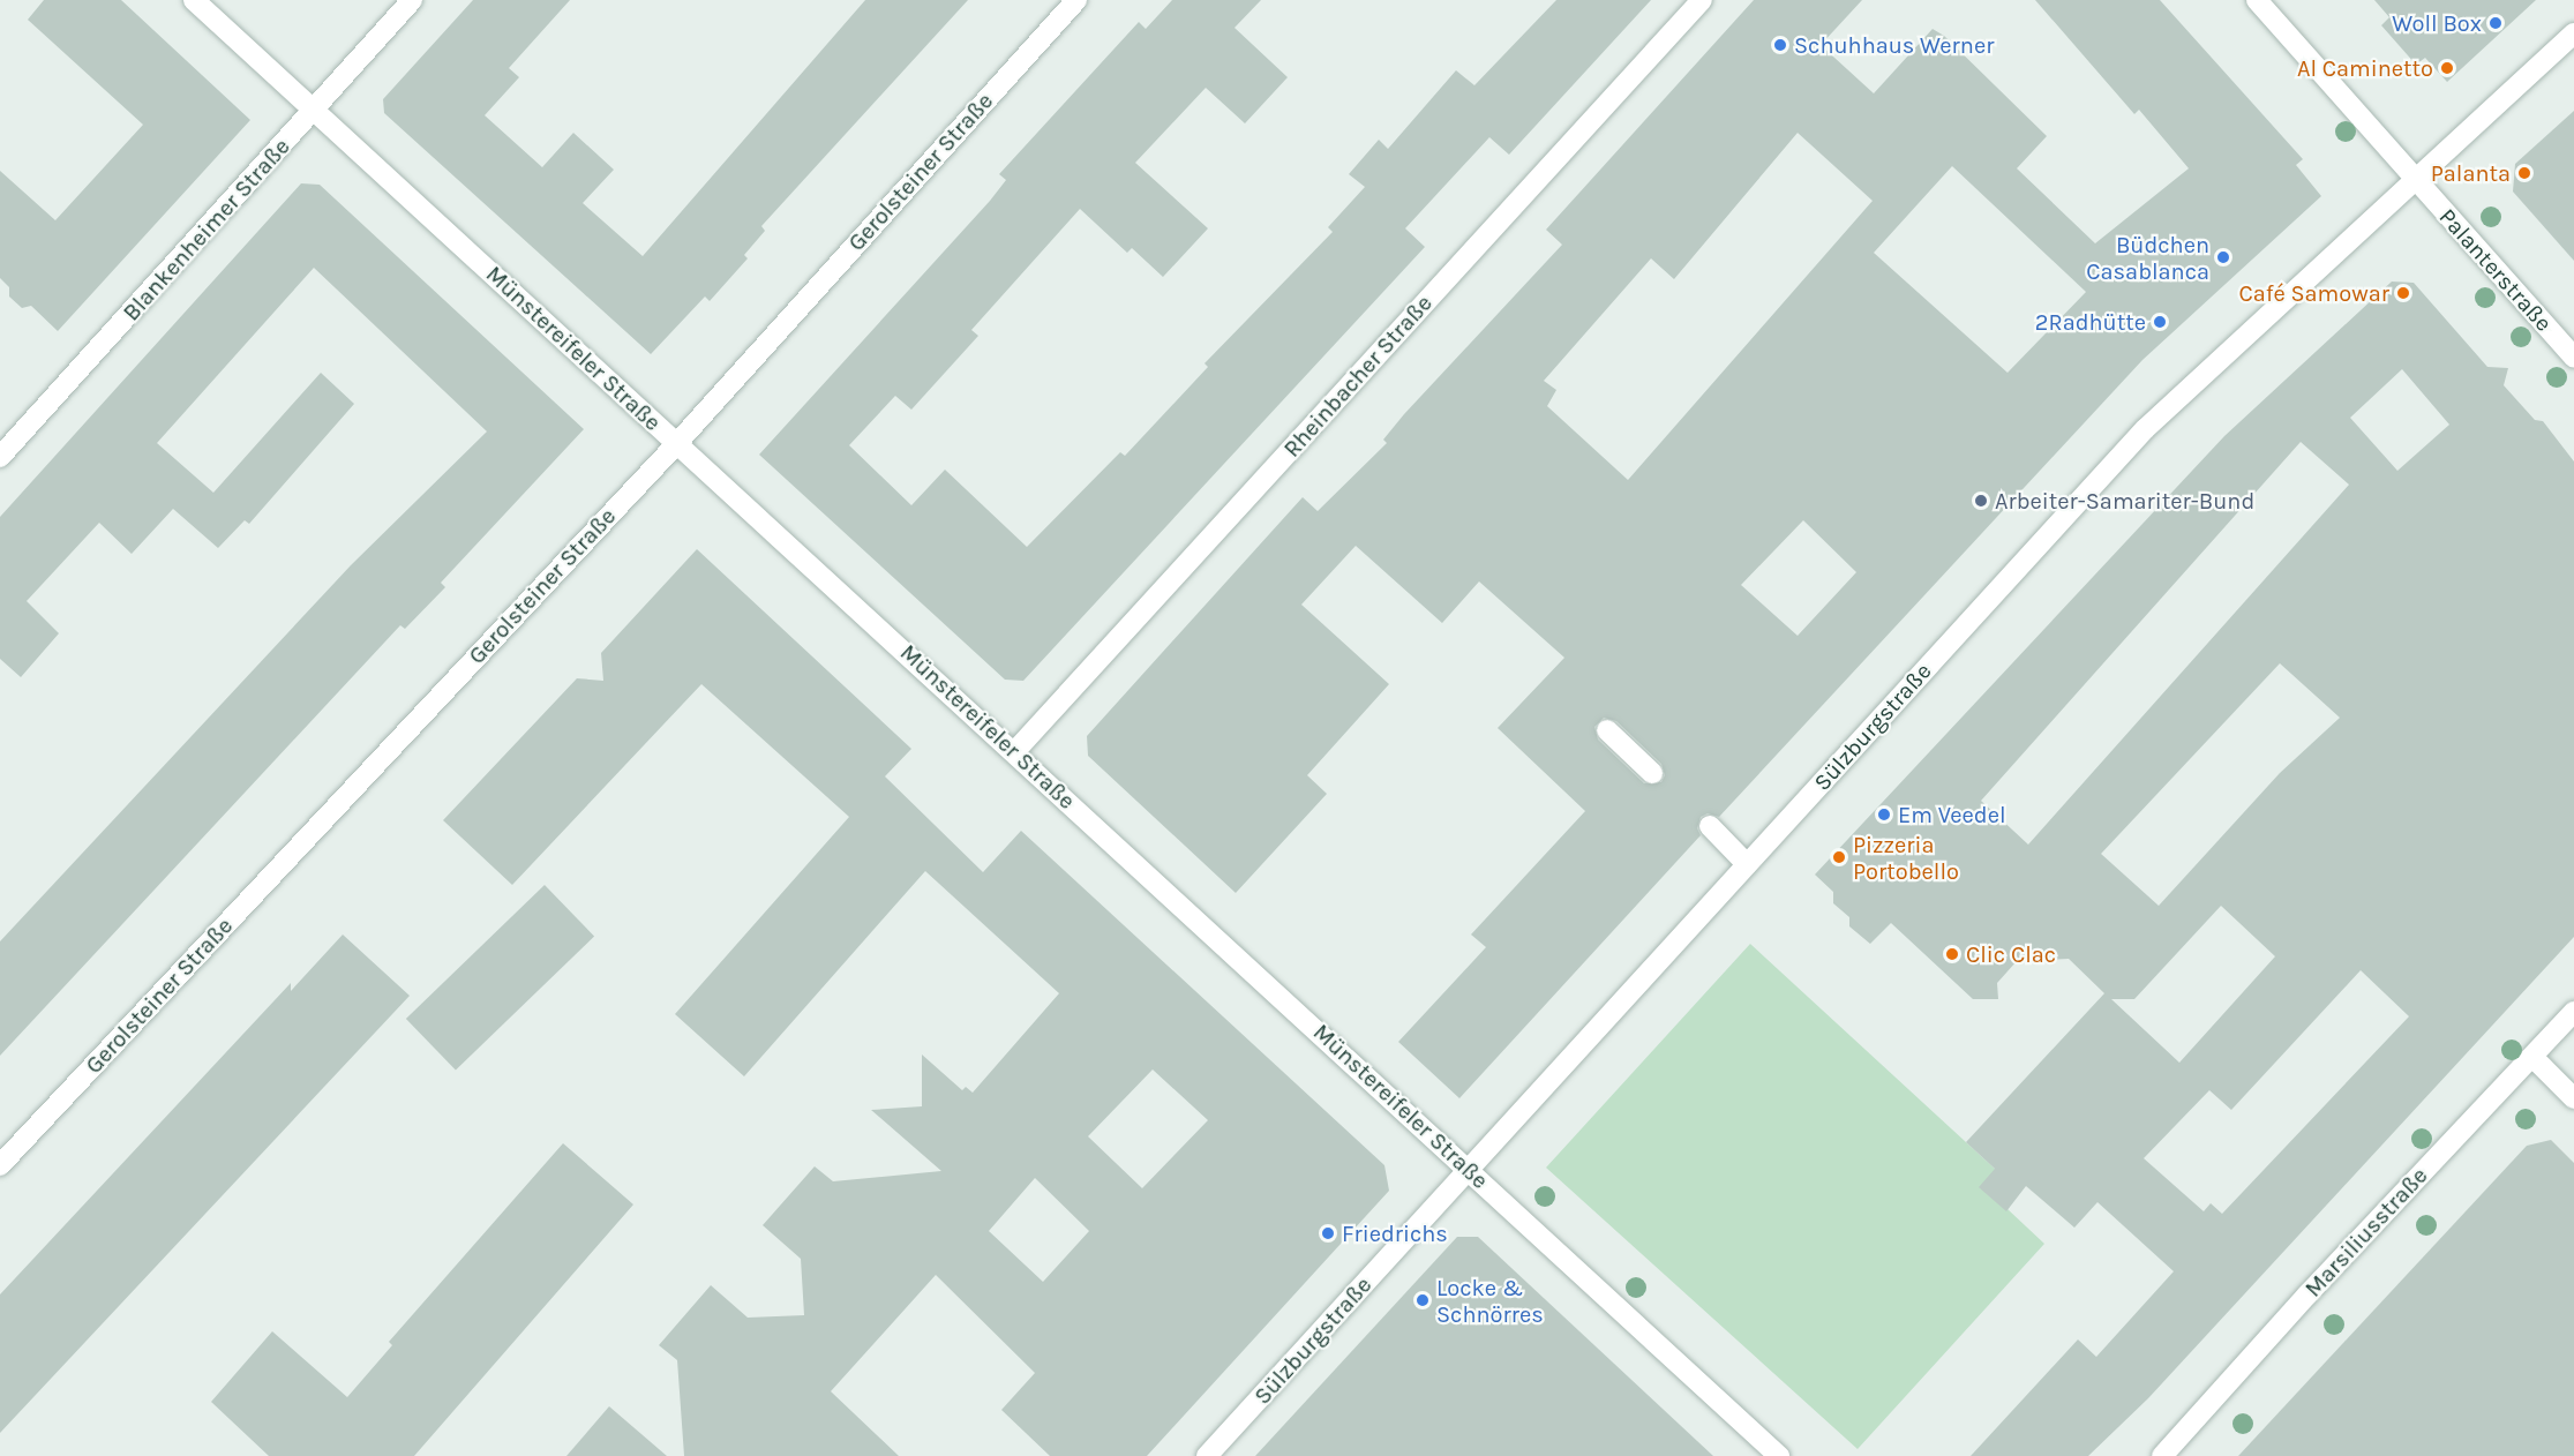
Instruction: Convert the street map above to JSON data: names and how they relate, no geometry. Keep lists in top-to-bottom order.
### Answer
{
  "streets": {
    "street": [
      "Gerolsteiner Straße",
      "Blankenheimer Straße",
      "Palanterstraße",
      "Münstereifeler Straße",
      "Rheinbacher Straße",
      "Sülzburgstraße",
      "Marsiliusstraße"
    ]
  },
  "crossings": [
    ["Gerolsteiner Straße", "Münstereifeler Straße"],
    ["Blankenheimer Straße", "Münstereifeler Straße"],
    ["Palanterstraße", "Sülzburgstraße"],
    ["Münstereifeler Straße", "Rheinbacher Straße"],
    ["Münstereifeler Straße", "Sülzburgstraße"]
  ],
  "places": [
    "Woll Box",
    "Schuhhaus Werner",
    "Al Caminetto",
    "Palanta",
    "Büdchen Casablanca",
    "Café Samowar",
    "2Radhütte",
    "Arbeiter-Samariter-Bund",
    "Em Veedel",
    "Pizzeria Portobello",
    "Clic Clac",
    "Friedrichs",
    "Locke & Schnörres"
  ]
}
